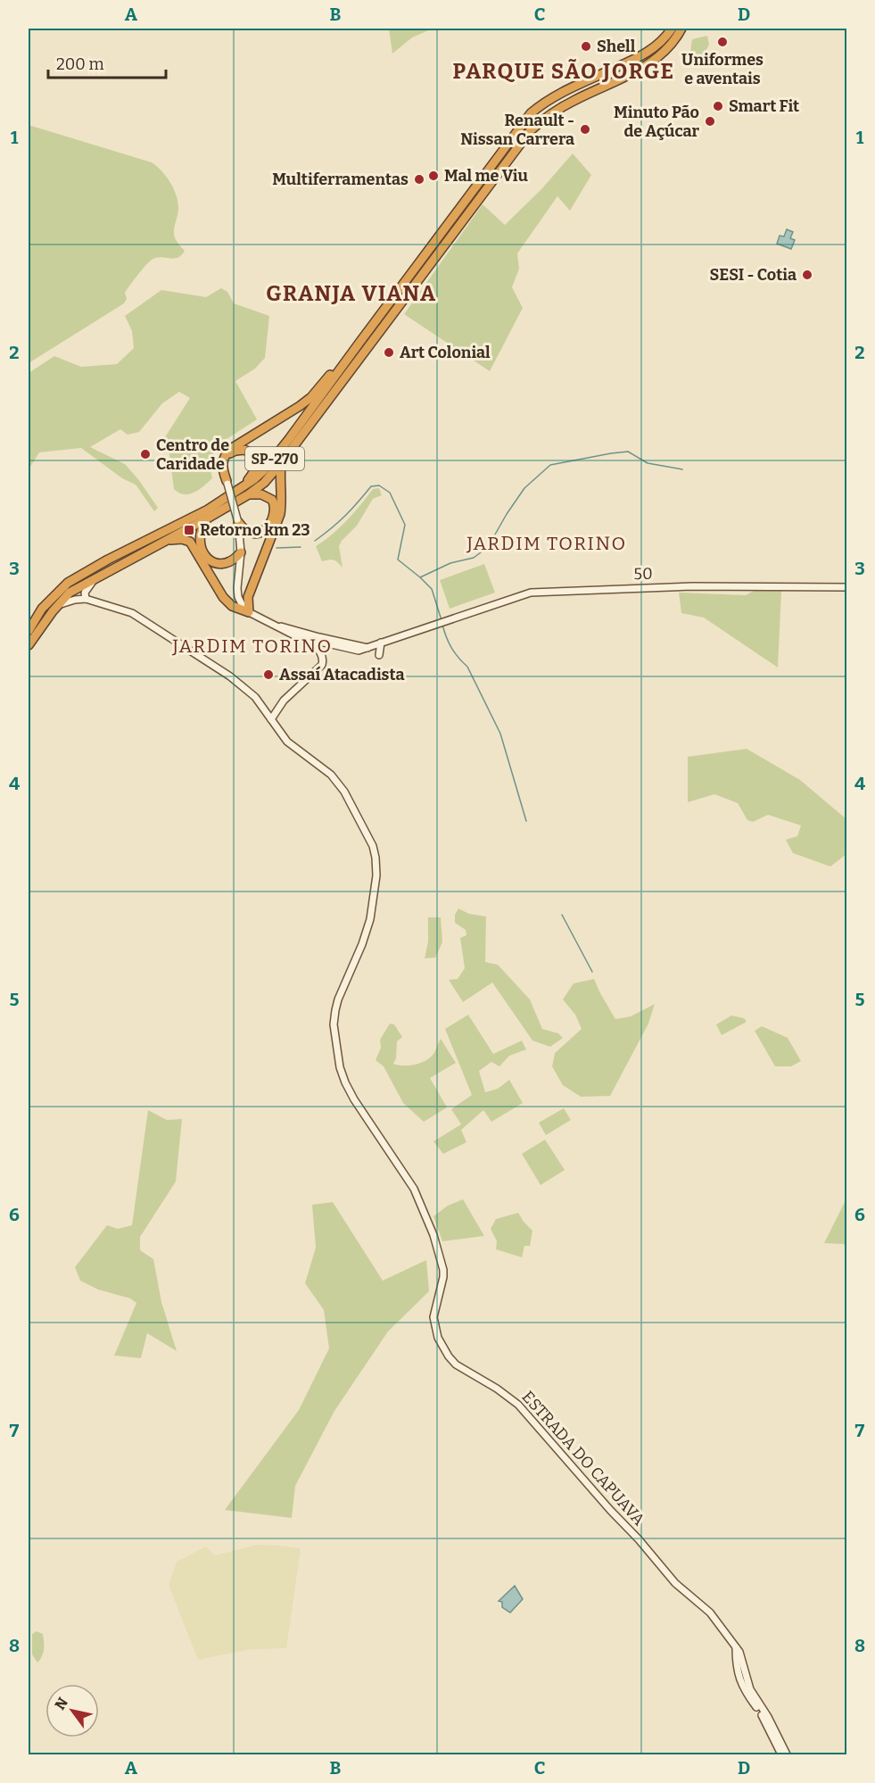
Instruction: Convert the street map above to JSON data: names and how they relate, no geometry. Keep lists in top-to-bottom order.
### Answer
{
  "streets": {
    "highway": ["SP-270"],
    "main road": ["50", "ESTRADA DO CAPUAVA"]
  },
  "crossings": [
    ["SP-270", "ESTRADA DO CAPUAVA"]
  ],
  "districts": [
    "PARQUE SÃO JORGE",
    "GRANJA VIANA",
    "JARDIM TORINO",
    "JARDIM TORINO"
  ],
  "places": {
    "other": [
      "Uniformes e aventais",
      "Shell",
      "Smart Fit",
      "Minuto Pão de Açúcar",
      "Renault - Nissan Carrera",
      "Mal me Viu",
      "Multiferramentas",
      "SESI - Cotia",
      "Art Colonial",
      "Centro de Caridade",
      "Assaí Atacadista"
    ],
    "transit": ["Retorno km 23"]
  },
  "scale_bar": "200 m",
  "north": "top left",
  "grid": {
    "columns": [
      "A",
      "B",
      "C",
      "D"
    ],
    "rows": [
      "1",
      "2",
      "3",
      "4",
      "5",
      "6",
      "7",
      "8"
    ]
  }
}
